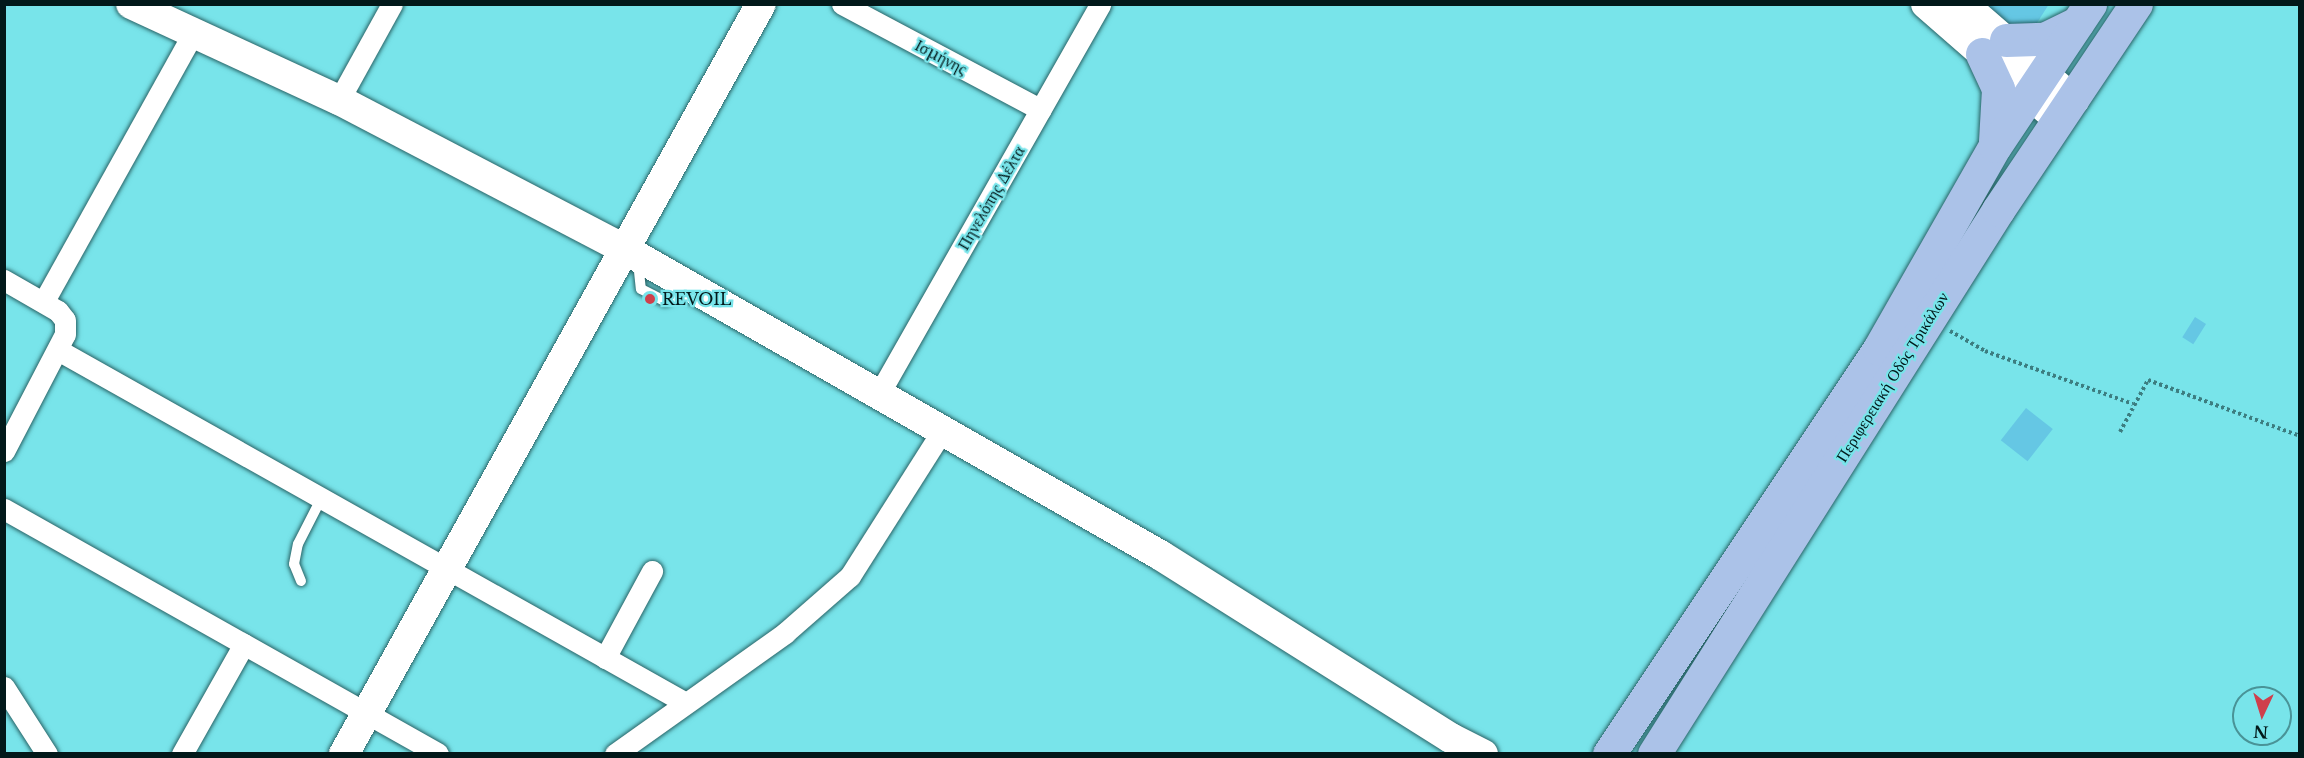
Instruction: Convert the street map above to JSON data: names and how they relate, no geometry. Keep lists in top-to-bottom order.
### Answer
{
  "streets": {
    "main road": ["Περιφερειακή Οδός Τρικάλων"],
    "street": ["Ισμήνης", "Πηνελόπης Δέλτα"]
  },
  "crossings": [
    ["Ισμήνης", "Πηνελόπης Δέλτα"]
  ],
  "places": ["REVOIL"],
  "north": "bottom"
}
